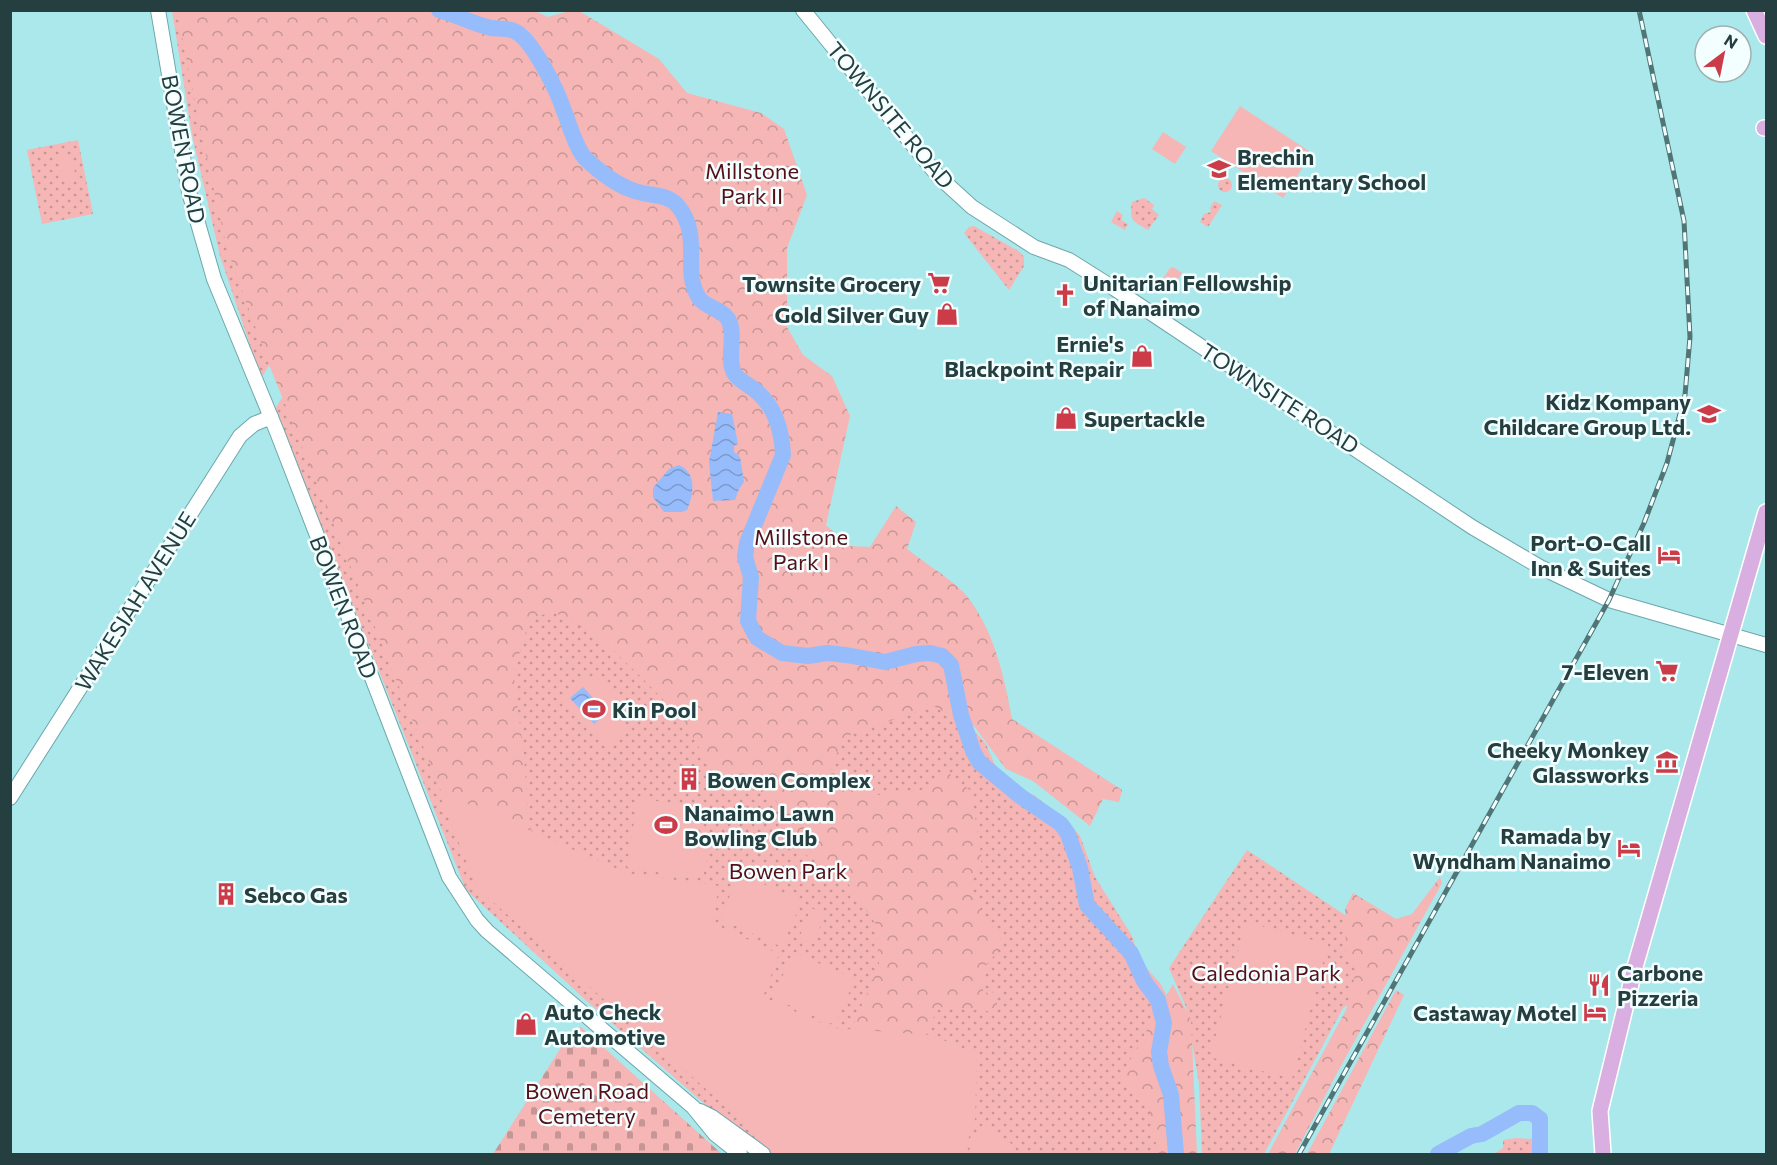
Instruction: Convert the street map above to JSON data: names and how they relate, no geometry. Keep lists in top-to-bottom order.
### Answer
{
  "streets": {
    "main road": ["TOWNSITE ROAD", "BOWEN ROAD", "WAKESIAH AVENUE"]
  },
  "crossings": [
    ["BOWEN ROAD", "WAKESIAH AVENUE"]
  ],
  "parks": [
    "Millstone Park II",
    "Millstone Park I",
    "Bowen Park",
    "Caledonia Park",
    "Bowen Road Cemetery"
  ],
  "places": {
    "school or university": ["Brechin Elementary School", "Kidz Kompany Childcare Group Ltd."],
    "supermarket": ["Townsite Grocery", "7-Eleven"],
    "church": ["Unitarian Fellowship of Nanaimo"],
    "shop": [
      "Gold Silver Guy",
      "Ernie's Blackpoint Repair",
      "Supertackle",
      "Auto Check Automotive"
    ],
    "hotel": ["Port-O-Call Inn & Suites", "Ramada by Wyndham Nanaimo", "Castaway Motel"],
    "sports": ["Kin Pool", "Nanaimo Lawn Bowling Club"],
    "museum": ["Cheeky Monkey Glassworks"],
    "building": ["Bowen Complex", "Sebco Gas"],
    "restaurant": ["Carbone Pizzeria"]
  },
  "north": "top right"
}
